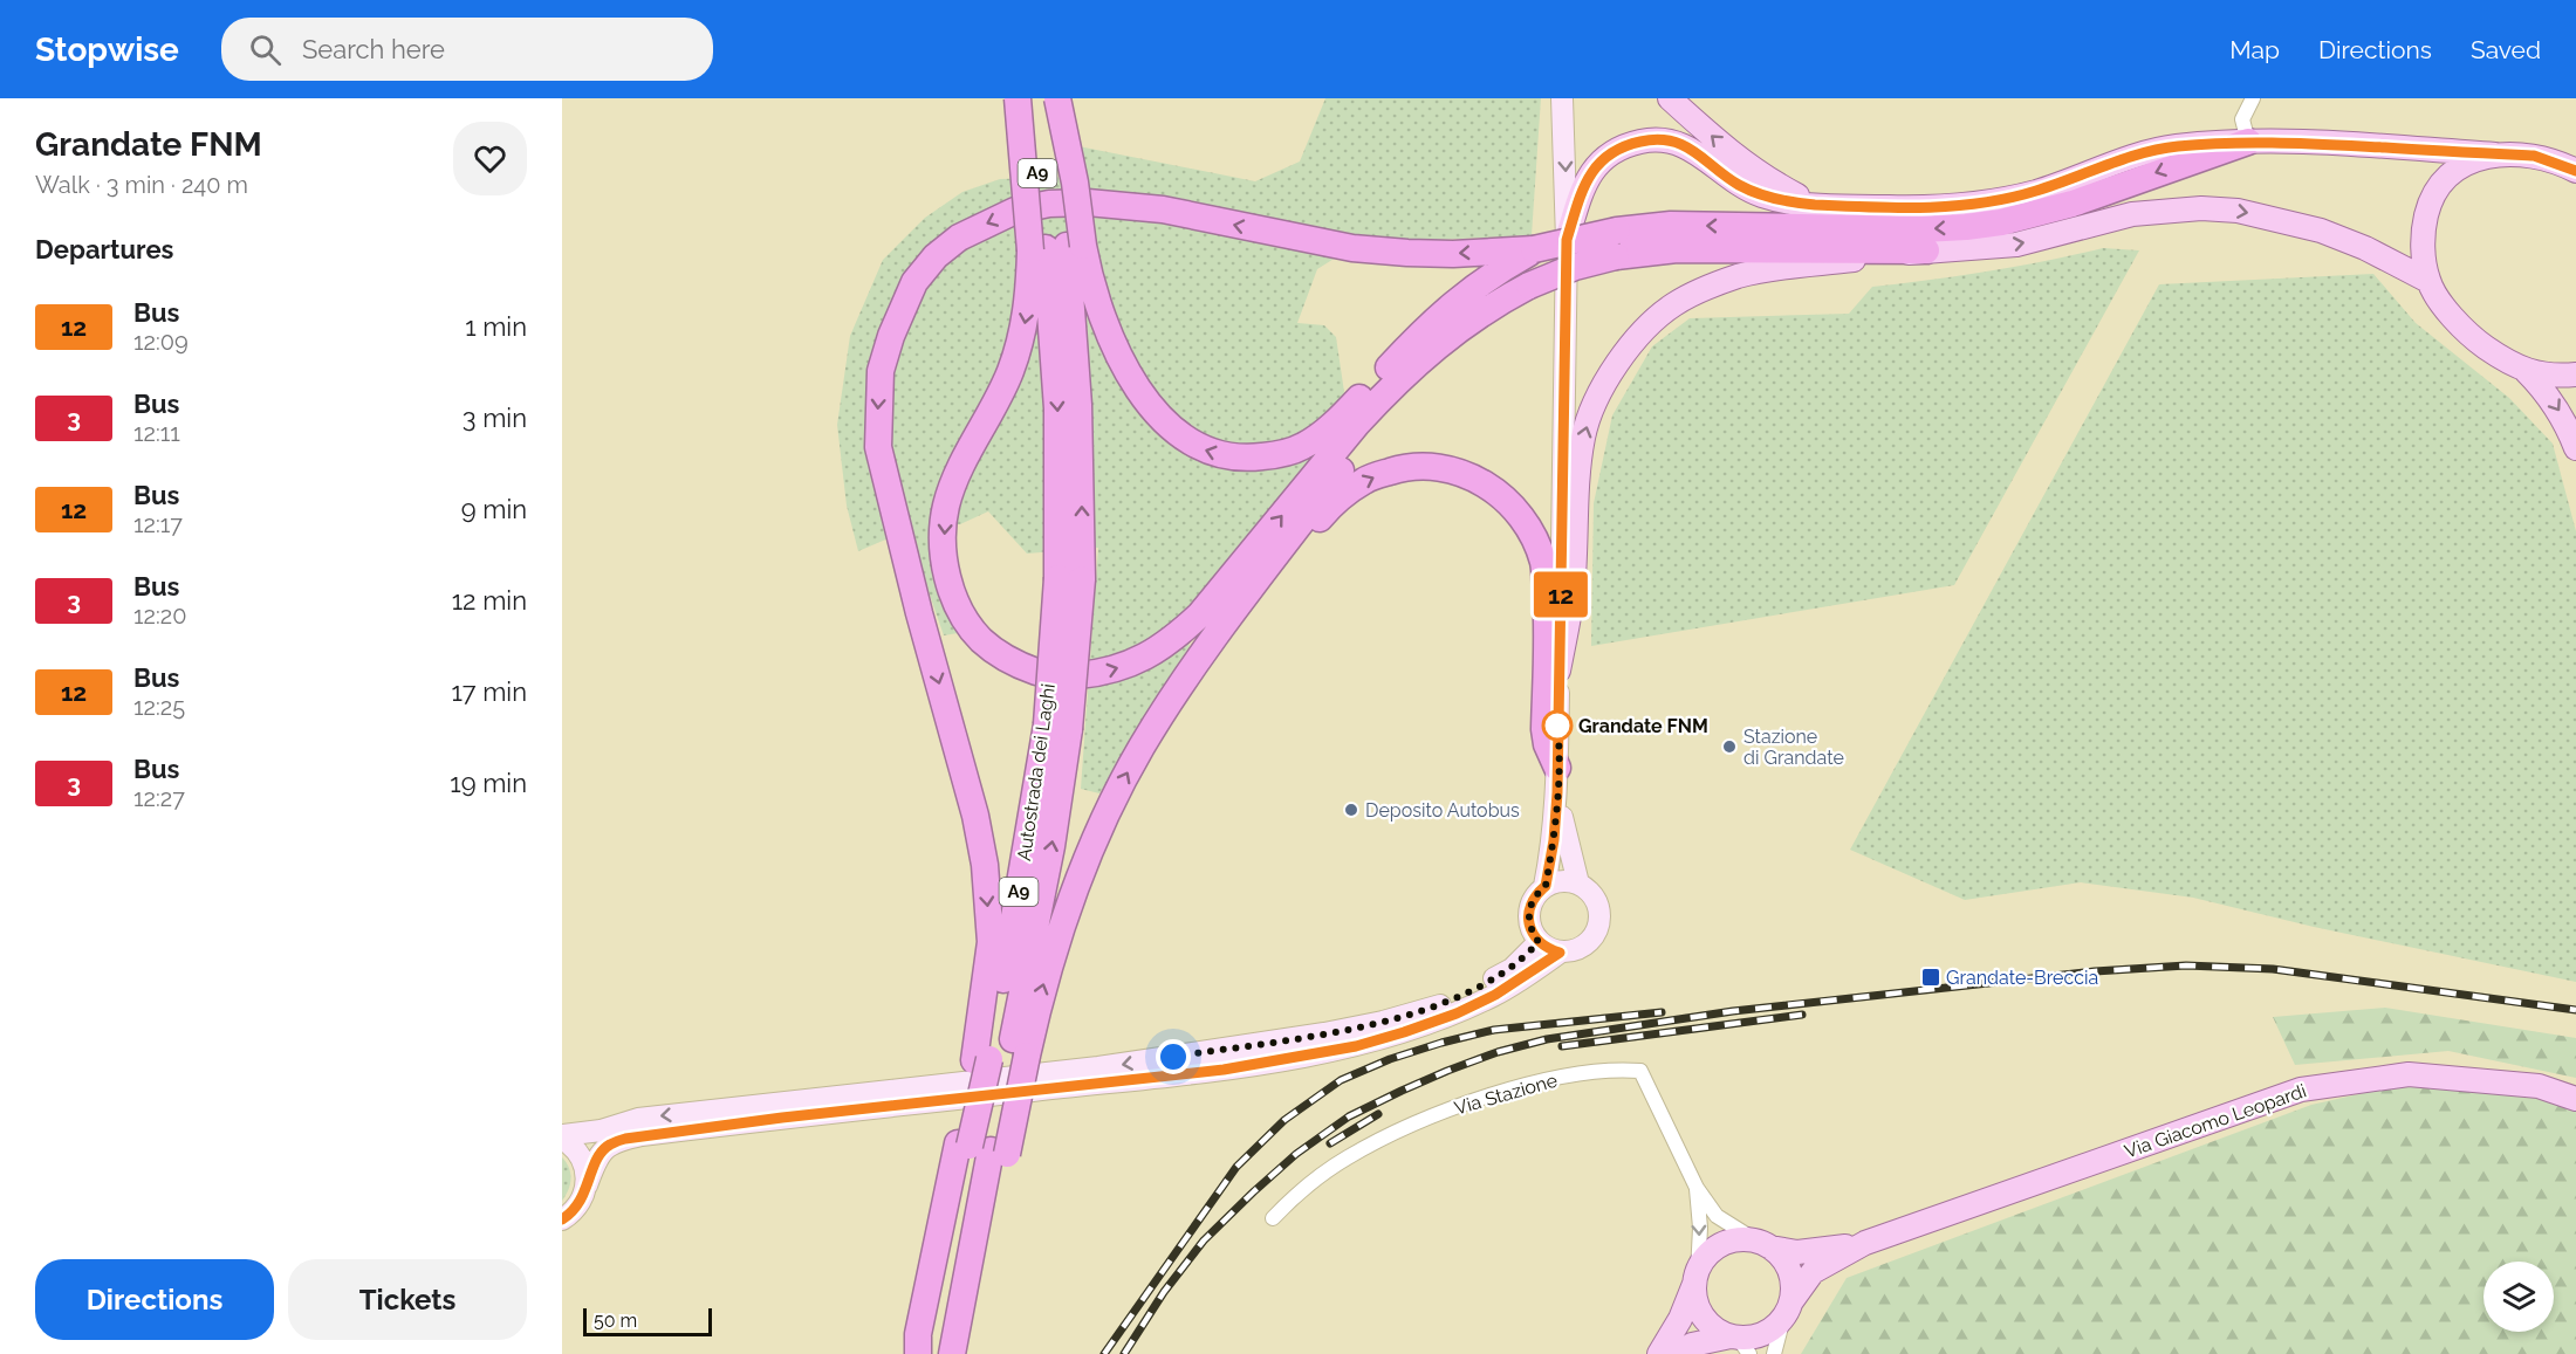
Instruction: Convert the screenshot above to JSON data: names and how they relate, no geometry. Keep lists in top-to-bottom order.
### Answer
{
  "streets": {
    "highway": ["A9", "Autostrada dei Laghi"],
    "main road": ["Via Giacomo Leopardi"],
    "street": ["Via Stazione"]
  },
  "crossings": [
    ["Via Stazione", "Via Giacomo Leopardi"]
  ],
  "places": {
    "other": ["Grandate FNM", "Stazione di Grandate", "Deposito Autobus"],
    "transit": ["Grandate-Breccia"]
  },
  "lines": ["bus line 12"],
  "scale_bar": "50 m",
  "page": {
    "header": "Stopwise",
    "search": "Search here",
    "nav": ["Map", "Directions", "Saved"],
    "heading": [
      ["Grandate FNM", "Walk · 3 min · 240 m"],
      "Departures"
    ],
    "on_map": "12",
    "list": [
      {
        "mark": "12",
        "name": "Bus",
        "note": "12:09",
        "value": "1 min"
      },
      {
        "mark": "3",
        "name": "Bus",
        "note": "12:11",
        "value": "3 min"
      },
      {
        "mark": "12",
        "name": "Bus",
        "note": "12:17",
        "value": "9 min"
      },
      {
        "mark": "3",
        "name": "Bus",
        "note": "12:20",
        "value": "12 min"
      },
      {
        "mark": "12",
        "name": "Bus",
        "note": "12:25",
        "value": "17 min"
      },
      {
        "mark": "3",
        "name": "Bus",
        "note": "12:27",
        "value": "19 min"
      }
    ],
    "buttons": ["Directions", "Tickets"],
    "scale": "50 m"
  }
}
